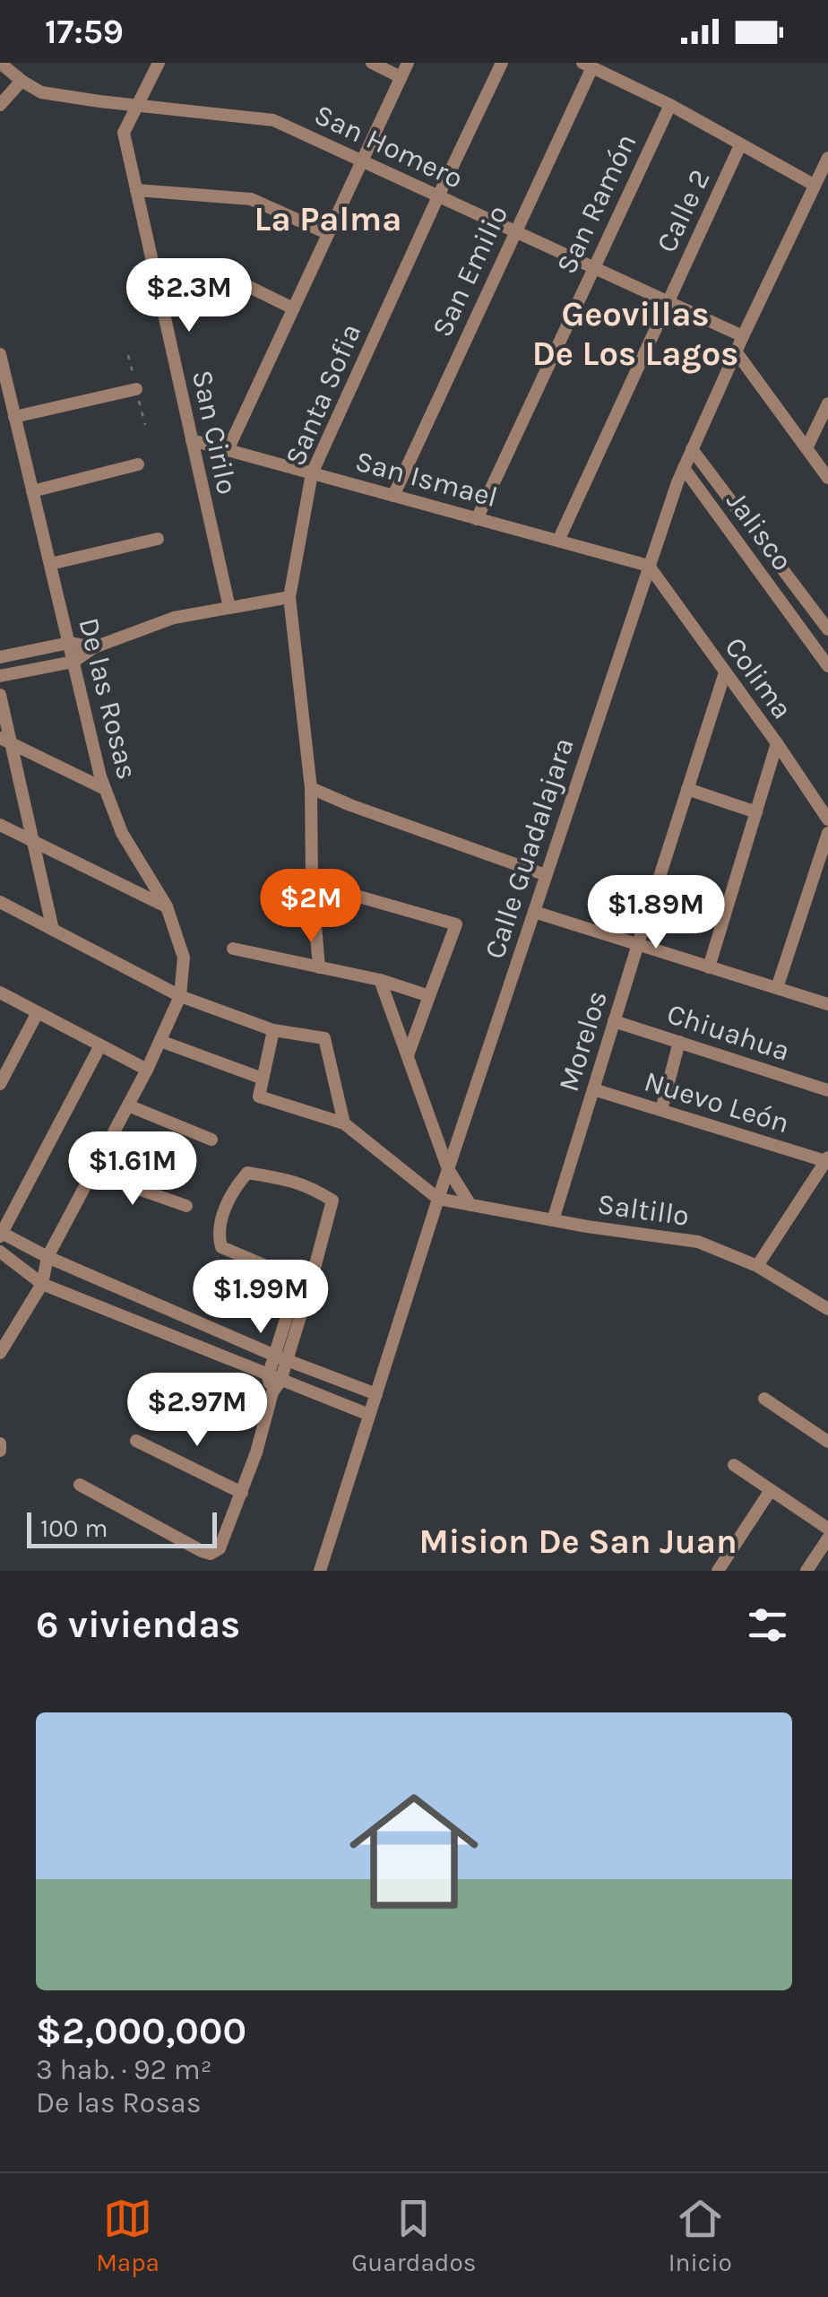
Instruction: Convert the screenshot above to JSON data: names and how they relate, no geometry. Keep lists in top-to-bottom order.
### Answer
{
  "streets": {
    "street": [
      "San Homero",
      "San Ramón",
      "Calle 2",
      "San Emilio",
      "Santa Sofia",
      "San Cirilo",
      "San Ismael",
      "Jalisco",
      "Colima",
      "De las Rosas",
      "Calle Guadalajara",
      "Chiuahua",
      "Morelos",
      "Nuevo León",
      "Saltillo"
    ]
  },
  "crossings": [
    ["San Homero", "San Ramón"],
    ["San Homero", "Calle 2"],
    ["San Homero", "San Emilio"],
    ["San Homero", "Santa Sofia"],
    ["San Homero", "San Cirilo"],
    ["San Homero", "Calle Guadalajara"],
    ["San Ramón", "San Ismael"],
    ["Calle 2", "San Ismael"],
    ["San Emilio", "San Ismael"],
    ["Santa Sofia", "San Ismael"],
    ["San Cirilo", "San Ismael"],
    ["San Ismael", "Colima"],
    ["San Ismael", "Calle Guadalajara"],
    ["Jalisco", "Calle Guadalajara"],
    ["Colima", "Calle Guadalajara"],
    ["Colima", "Morelos"],
    ["Calle Guadalajara", "Saltillo"],
    ["Chiuahua", "Morelos"],
    ["Morelos", "Nuevo León"],
    ["Morelos", "Saltillo"]
  ],
  "districts": ["La Palma", "Geovillas De Los Lagos", "Mision De San Juan"],
  "scale_bar": "100 m",
  "page": {
    "status": "17:59",
    "price": [
      "$2.3M",
      "$2M",
      "$1.89M",
      "$1.61M",
      "$1.99M",
      "$2.97M"
    ],
    "scale": "100 m",
    "heading": "6 viviendas",
    "list": [
      {
        "name": "$2,000,000",
        "note": "3 hab. · 92 m² · De las Rosas"
      }
    ],
    "tabs": ["Mapa", "Guardados", "Inicio"]
  }
}
